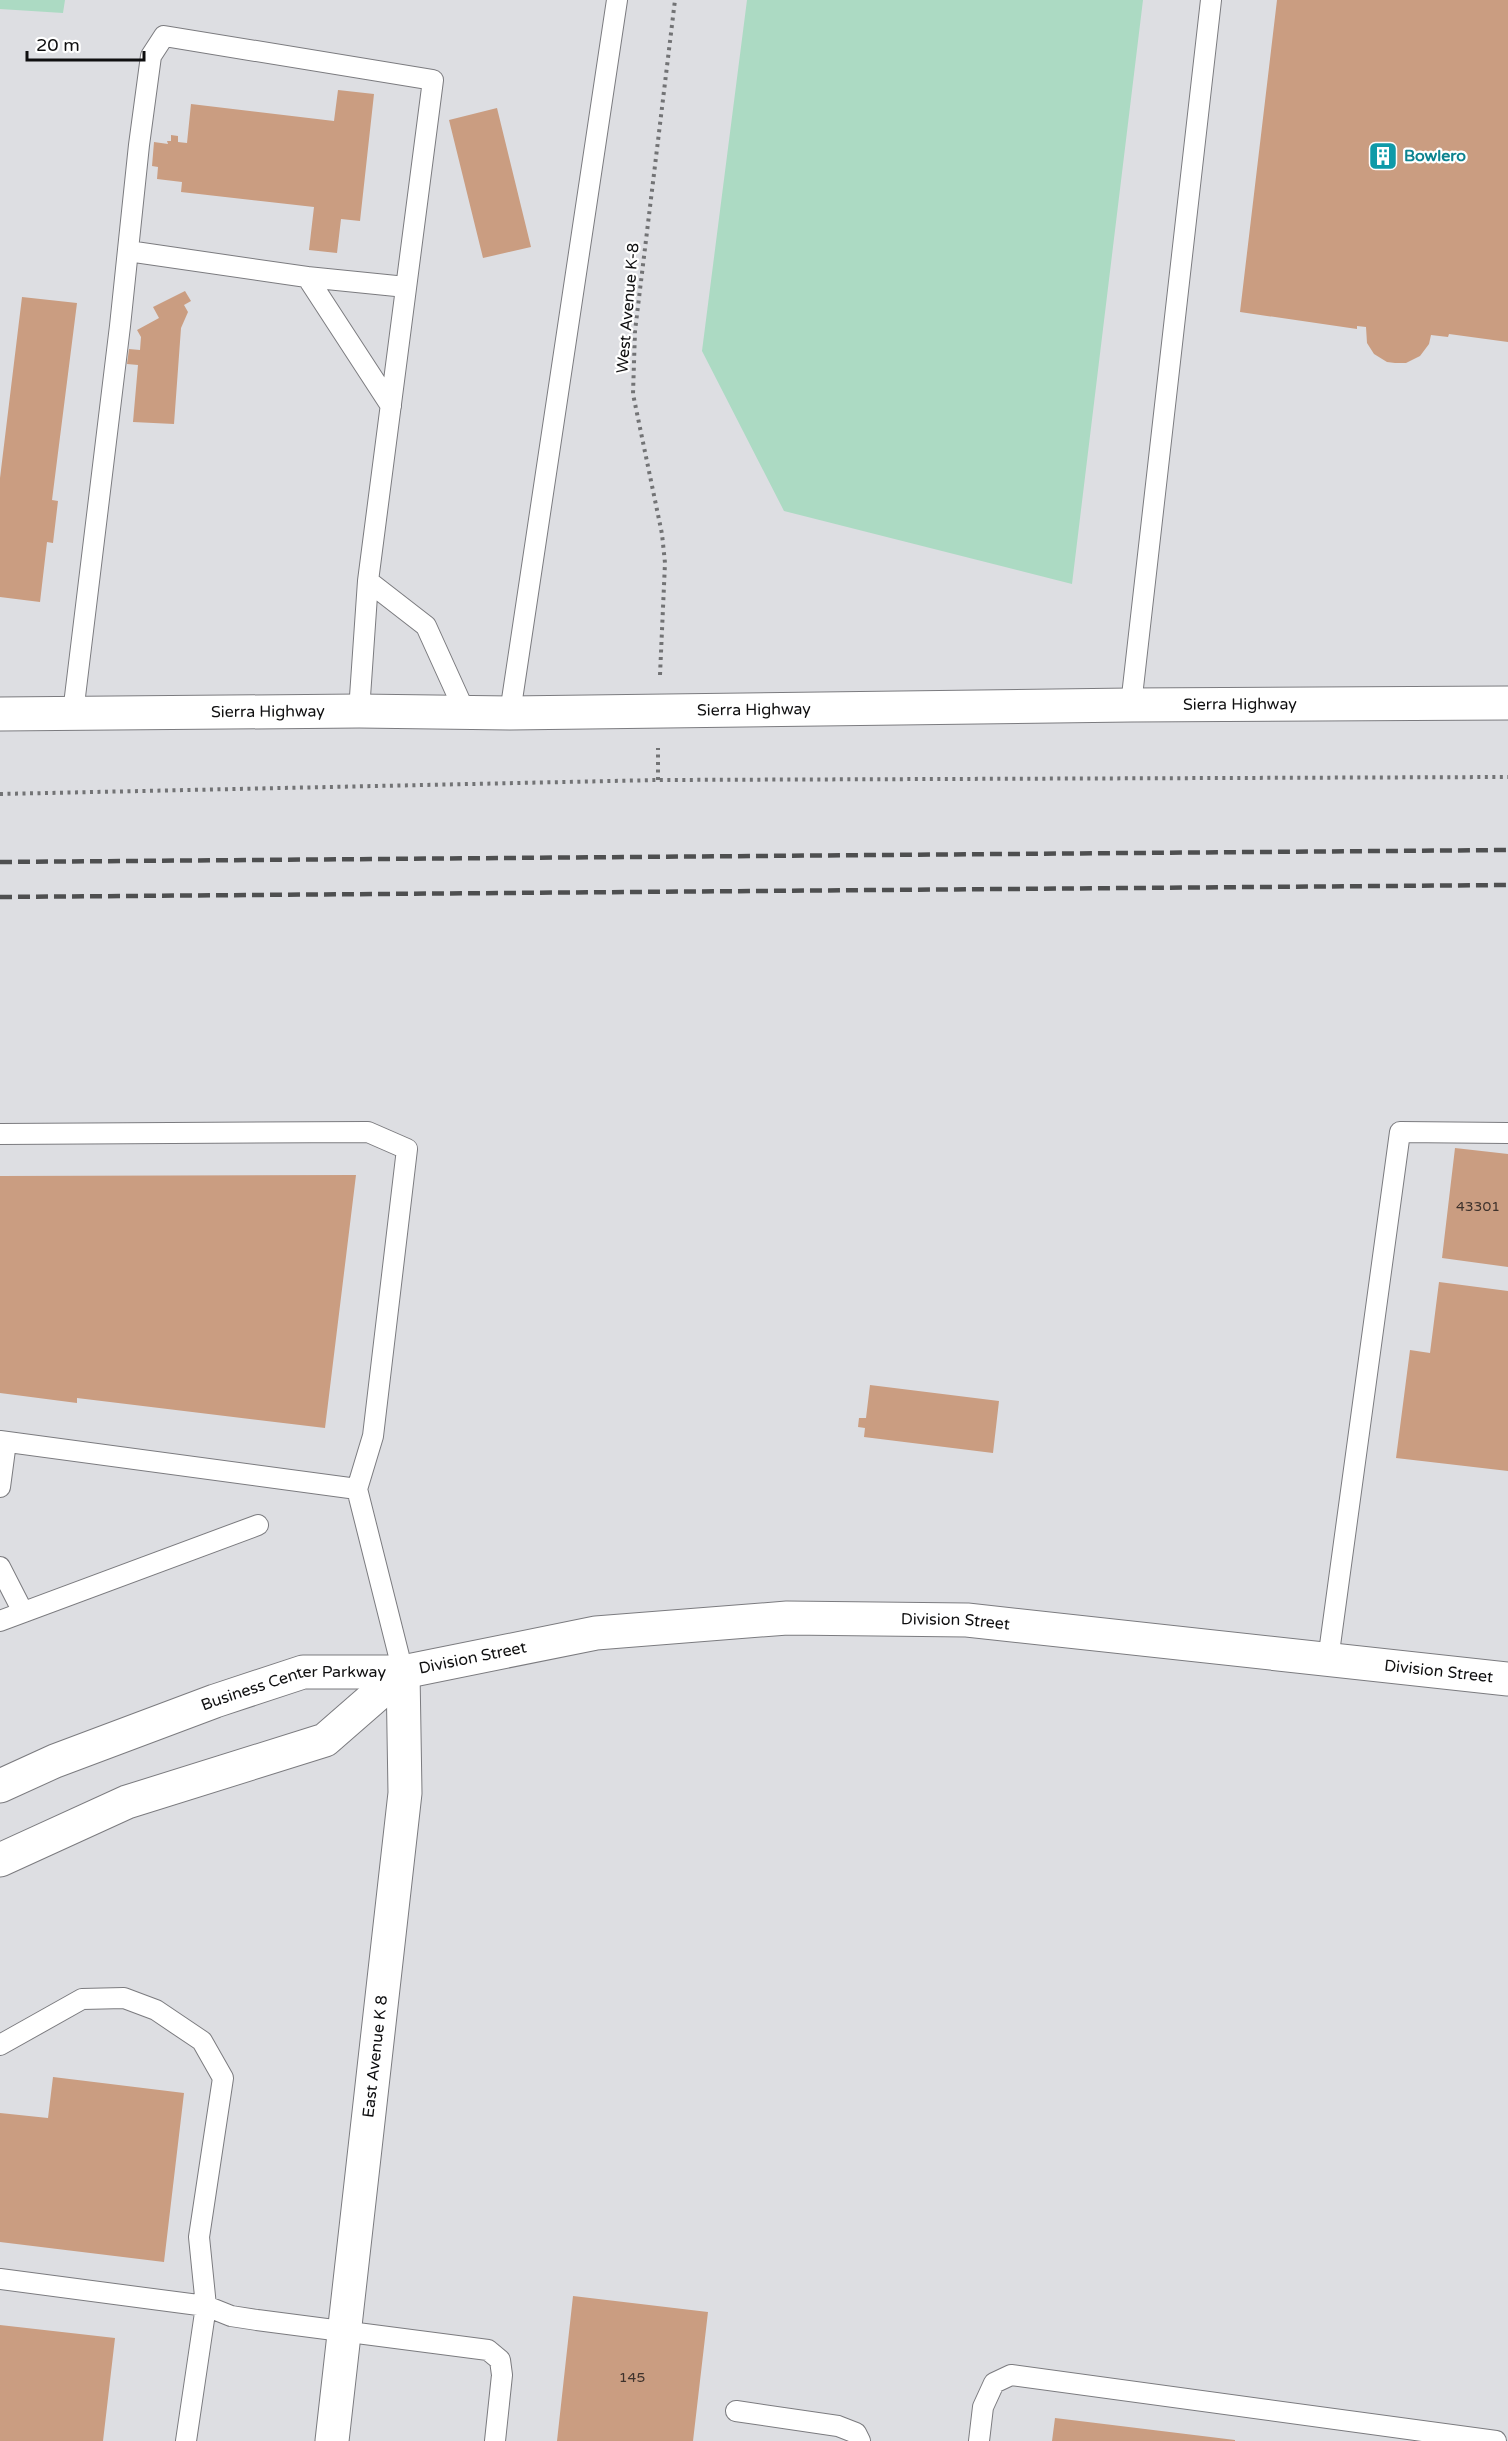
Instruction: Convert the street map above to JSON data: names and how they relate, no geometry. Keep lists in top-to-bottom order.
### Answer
{
  "streets": {
    "main road": [
      "Sierra Highway",
      "Division Street",
      "Business Center Parkway",
      "East Avenue K 8"
    ],
    "path": ["West Avenue K-8"]
  },
  "crossings": [
    ["Division Street", "Business Center Parkway"],
    ["Division Street", "East Avenue K 8"],
    ["Business Center Parkway", "East Avenue K 8"]
  ],
  "places": {
    "building": ["Bowlero"]
  },
  "house_numbers": ["43301", "145"],
  "scale_bar": "20 m"
}
